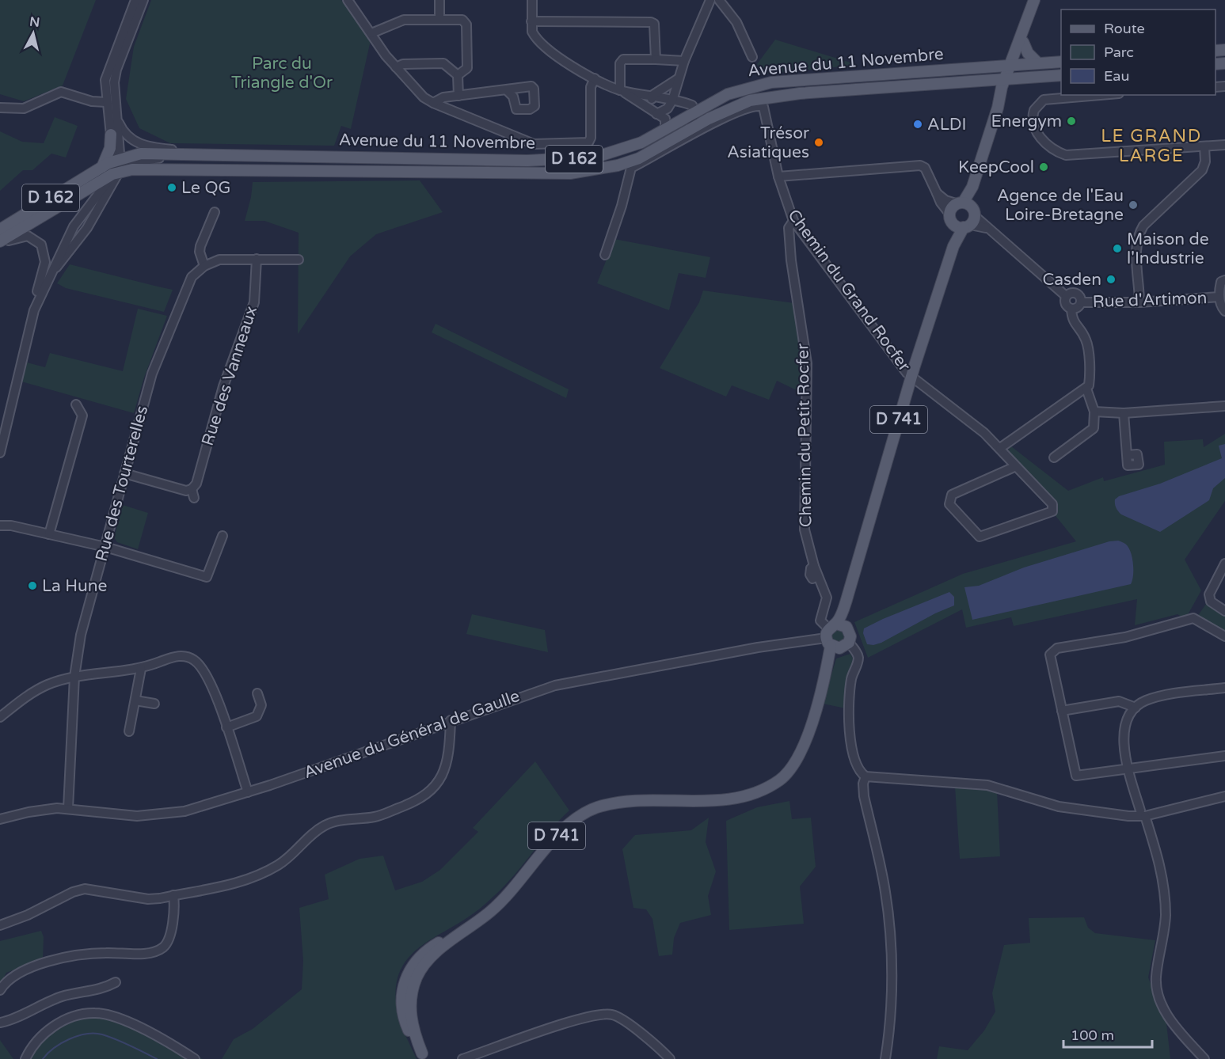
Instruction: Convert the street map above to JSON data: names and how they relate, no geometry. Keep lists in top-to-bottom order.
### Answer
{
  "streets": {
    "main road": ["Avenue du 11 Novembre", "D 162", "D 741"],
    "street": [
      "Chemin du Grand Rocfer",
      "Rue d'Artimon",
      "Rue des Vanneaux",
      "Chemin du Petit Rocfer",
      "Rue des Tourterelles",
      "Avenue du Général de Gaulle"
    ]
  },
  "crossings": [
    ["Avenue du 11 Novembre", "D 162"],
    ["Avenue du 11 Novembre", "D 741"],
    ["Chemin du Grand Rocfer", "D 741"],
    ["Chemin du Grand Rocfer", "Chemin du Petit Rocfer"],
    ["Rue des Vanneaux", "Rue des Tourterelles"],
    ["D 741", "Chemin du Petit Rocfer"],
    ["D 741", "Avenue du Général de Gaulle"],
    ["Chemin du Petit Rocfer", "Avenue du Général de Gaulle"],
    ["Rue des Tourterelles", "Avenue du Général de Gaulle"]
  ],
  "districts": ["LE GRAND LARGE"],
  "parks": ["Parc du Triangle d'Or"],
  "places": [
    "Energym",
    "ALDI",
    "Trésor Asiatiques",
    "KeepCool",
    "Le QG",
    "Agence de l'Eau Loire-Bretagne",
    "Maison de l'Industrie",
    "Casden",
    "La Hune"
  ],
  "legend": ["Route", "Parc", "Eau"],
  "scale_bar": "100 m",
  "north": "top"
}
